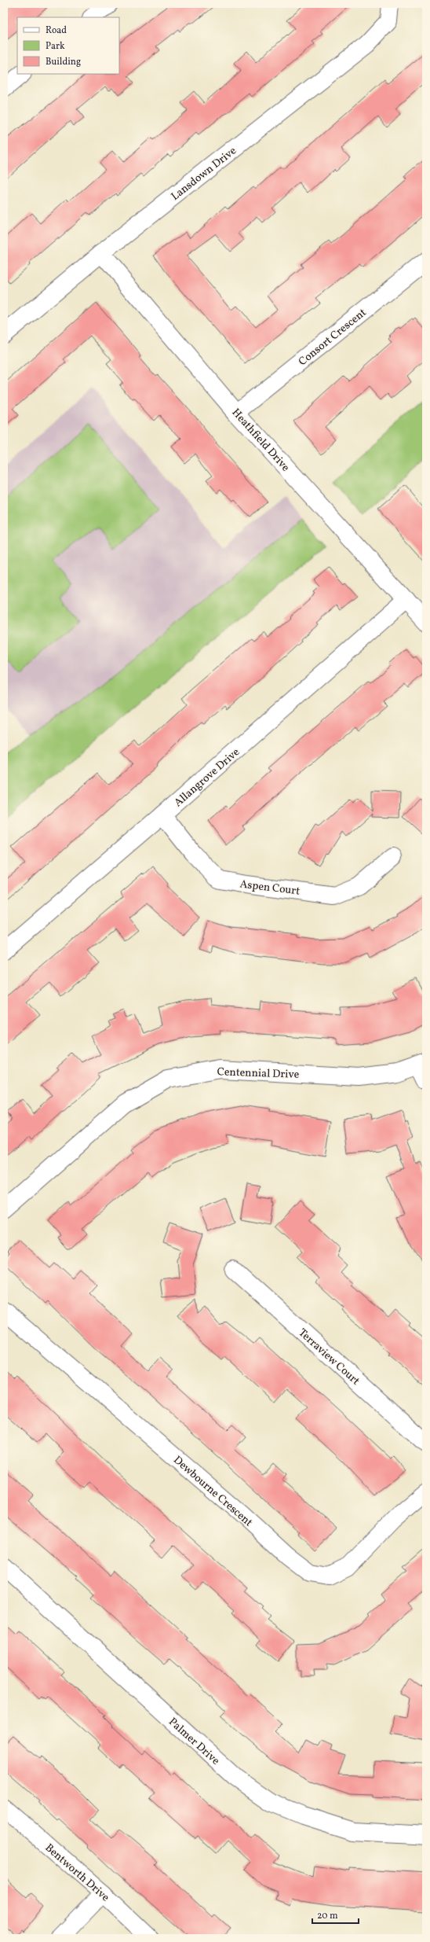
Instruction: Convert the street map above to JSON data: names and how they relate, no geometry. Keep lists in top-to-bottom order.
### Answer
{
  "streets": {
    "street": [
      "Lansdown Drive",
      "Consort Crescent",
      "Heathfield Drive",
      "Allangrove Drive",
      "Aspen Court",
      "Centennial Drive",
      "Terraview Court",
      "Dewbourne Crescent",
      "Palmer Drive",
      "Bentworth Drive"
    ]
  },
  "crossings": [
    ["Lansdown Drive", "Heathfield Drive"],
    ["Consort Crescent", "Heathfield Drive"],
    ["Heathfield Drive", "Allangrove Drive"],
    ["Allangrove Drive", "Aspen Court"]
  ],
  "legend": ["Road", "Park", "Building"],
  "scale_bar": "20 m"
}
